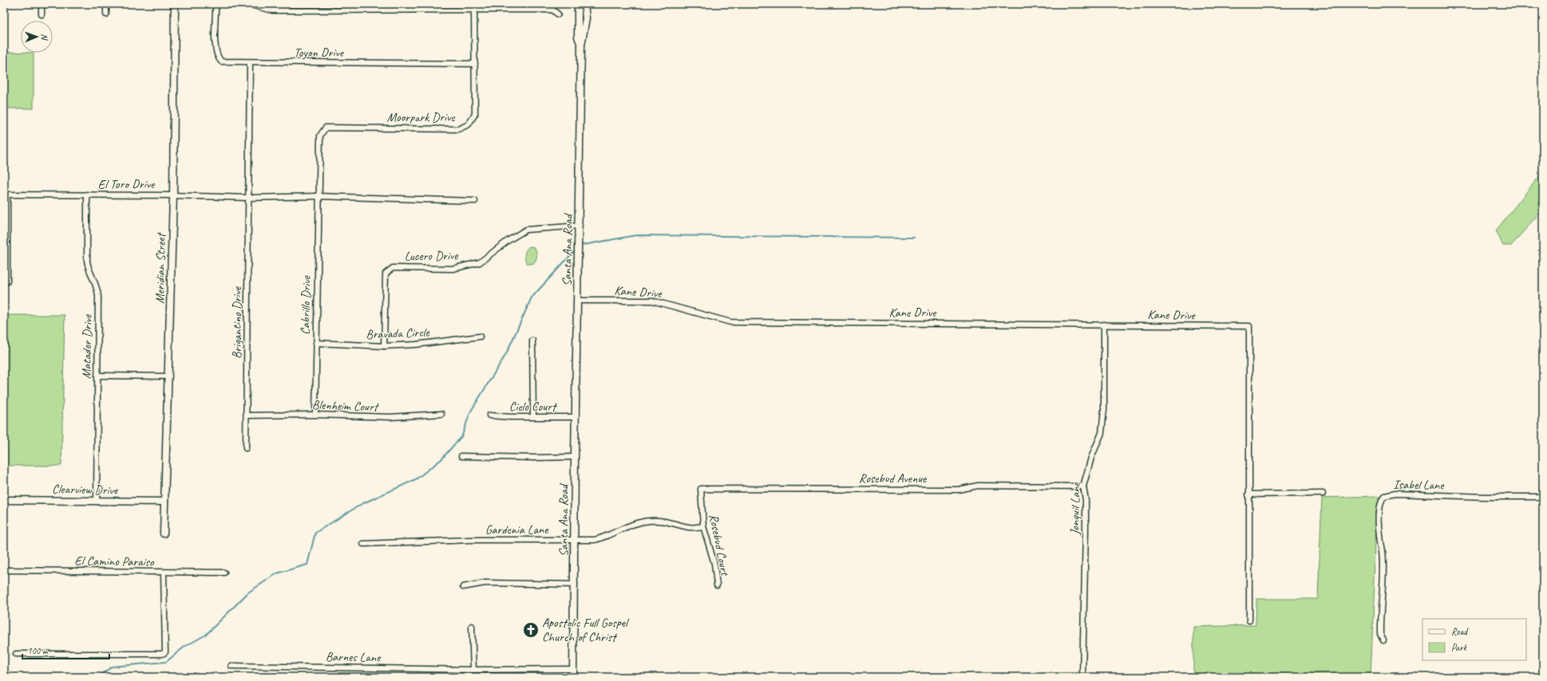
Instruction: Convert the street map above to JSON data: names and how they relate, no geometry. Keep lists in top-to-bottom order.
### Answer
{
  "streets": {
    "street": [
      "Toyon Drive",
      "Moorpark Drive",
      "El Toro Drive",
      "Santa Ana Road",
      "Lucero Drive",
      "Meridian Street",
      "Kane Drive",
      "Cabrillo Drive",
      "Brigantino Drive",
      "Bravada Circle",
      "Matador Drive",
      "Blenheim Court",
      "Cielo Court",
      "Rosebud Avenue",
      "Isabel Lane",
      "Clearview Drive",
      "Jonquil Lane",
      "Gardenia Lane",
      "Rosebud Court",
      "El Camino Paraiso",
      "Barnes Lane"
    ]
  },
  "crossings": [
    ["Toyon Drive", "Moorpark Drive"],
    ["Toyon Drive", "Brigantino Drive"],
    ["Moorpark Drive", "Cabrillo Drive"],
    ["El Toro Drive", "Meridian Street"],
    ["El Toro Drive", "Brigantino Drive"],
    ["El Toro Drive", "Matador Drive"],
    ["Santa Ana Road", "Lucero Drive"],
    ["Santa Ana Road", "Kane Drive"],
    ["Santa Ana Road", "Cielo Court"],
    ["Santa Ana Road", "Gardenia Lane"],
    ["Santa Ana Road", "Barnes Lane"],
    ["Lucero Drive", "Bravada Circle"],
    ["Meridian Street", "Clearview Drive"],
    ["Kane Drive", "Jonquil Lane"],
    ["Cabrillo Drive", "Bravada Circle"],
    ["Cabrillo Drive", "Blenheim Court"],
    ["Brigantino Drive", "Blenheim Court"],
    ["Matador Drive", "Clearview Drive"],
    ["Rosebud Avenue", "Jonquil Lane"],
    ["Rosebud Avenue", "Rosebud Court"],
    ["Gardenia Lane", "Rosebud Court"]
  ],
  "places": {
    "church": ["Apostolic Full Gospel Church of Christ"]
  },
  "legend": ["Road", "Park"],
  "scale_bar": "100 m",
  "north": "right"
}
